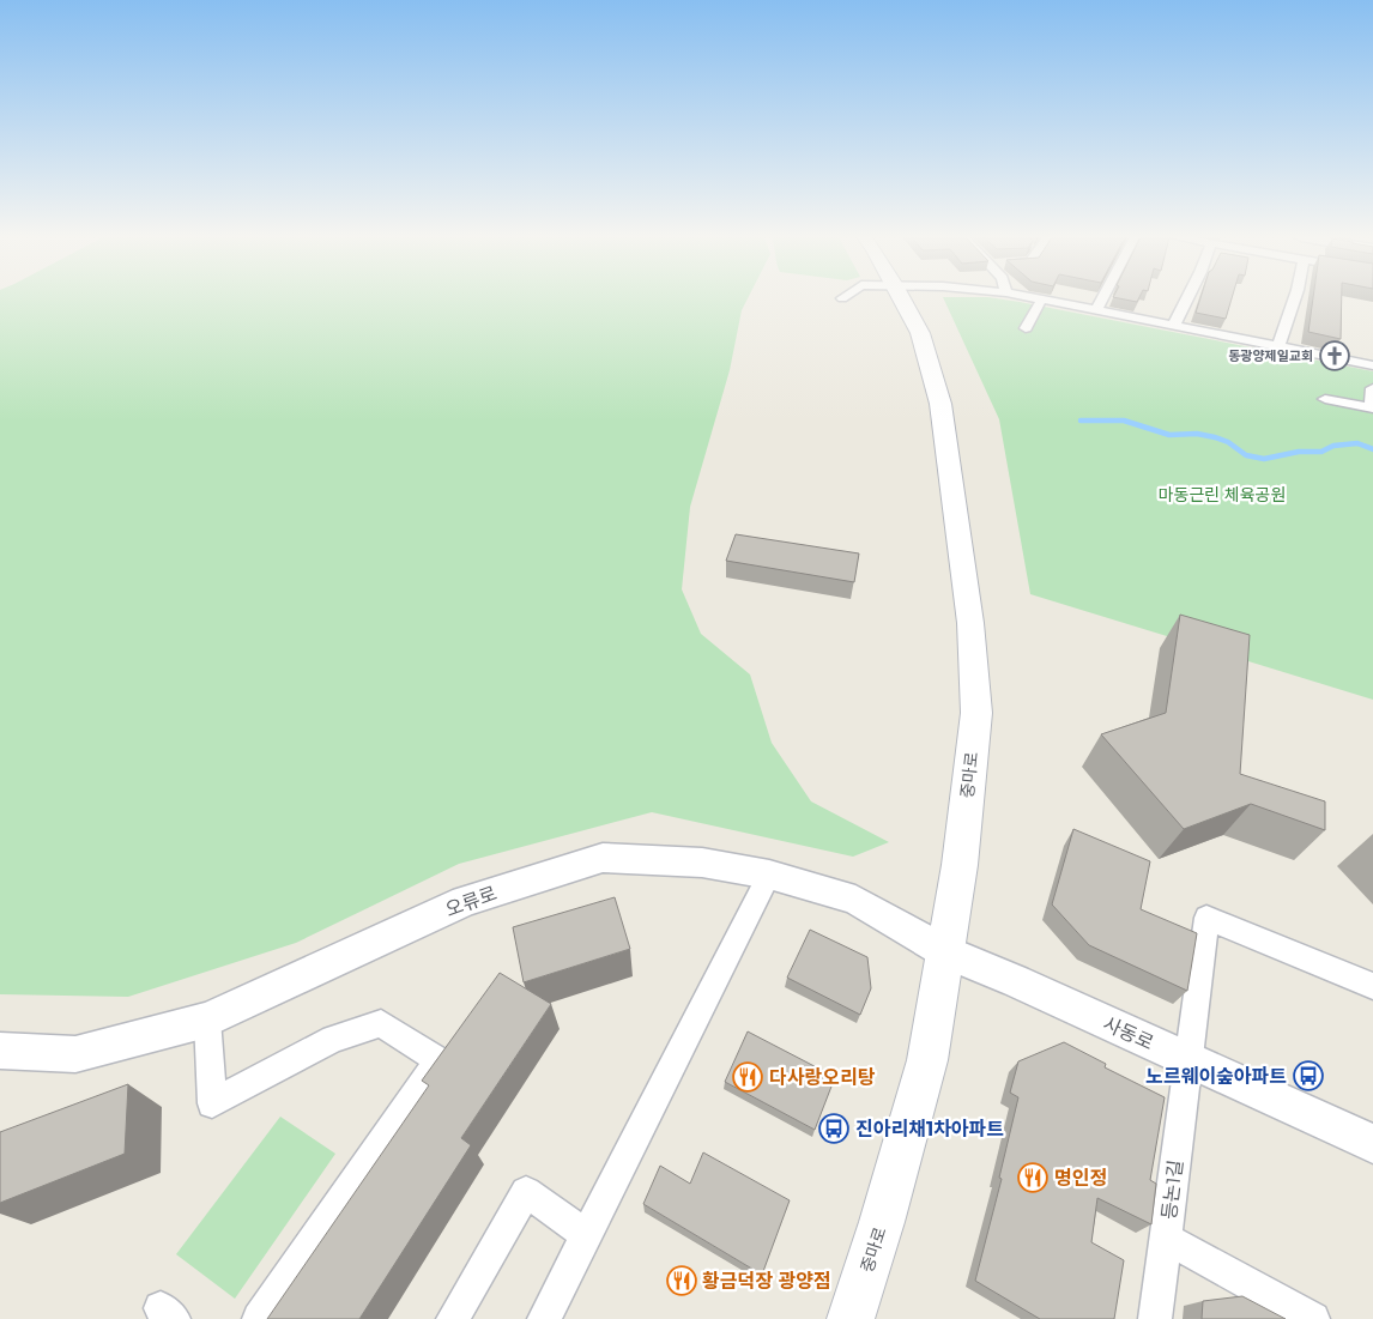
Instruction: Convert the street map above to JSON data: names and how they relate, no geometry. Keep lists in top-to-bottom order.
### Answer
{
  "streets": {
    "main road": ["중마로"],
    "street": ["오류로", "사동로", "등논1길"]
  },
  "crossings": [
    ["중마로", "오류로"],
    ["중마로", "사동로"],
    ["오류로", "사동로"],
    ["사동로", "등논1길"]
  ],
  "parks": ["마동근린 체육공원"],
  "places": {
    "church": ["동광양제일교회"],
    "bus stop": ["노르웨이숲아파트", "진아리채1차아파트"],
    "restaurant": ["다사랑오리탕", "명인정", "황금덕장 광양점"]
  }
}
